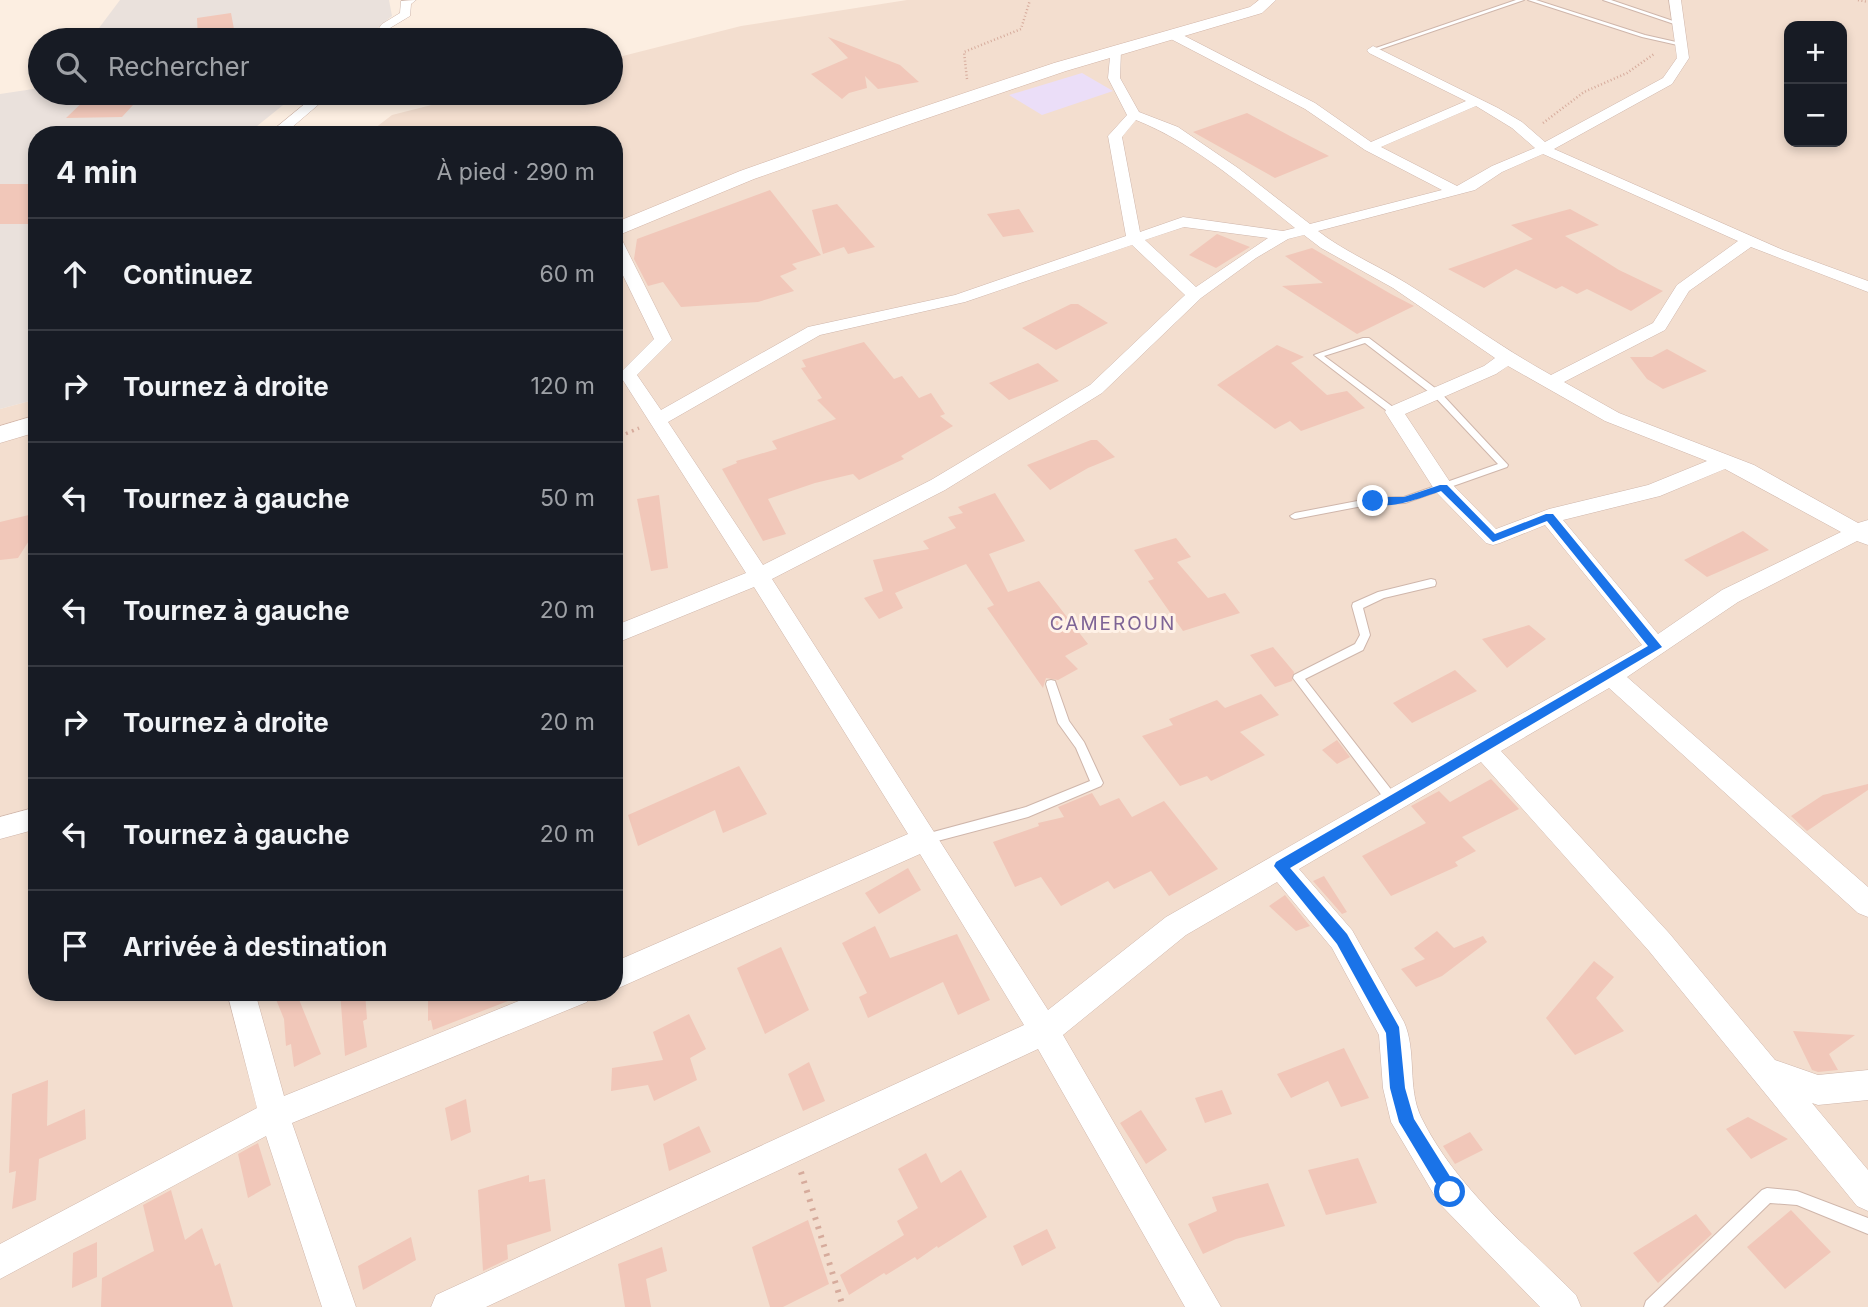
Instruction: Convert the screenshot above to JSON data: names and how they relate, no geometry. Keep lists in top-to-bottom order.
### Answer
{
  "districts": ["CAMEROUN"],
  "page": {
    "map_buttons": ["+", "−"],
    "search": "Rechercher",
    "heading": ["4 min", "À pied · 290 m"],
    "list": [
      ["Continuez", "60 m"],
      ["Tournez à droite", "120 m"],
      ["Tournez à gauche", "50 m"],
      ["Tournez à gauche", "20 m"],
      ["Tournez à droite", "20 m"],
      ["Tournez à gauche", "20 m"],
      "Arrivée à destination"
    ]
  }
}
